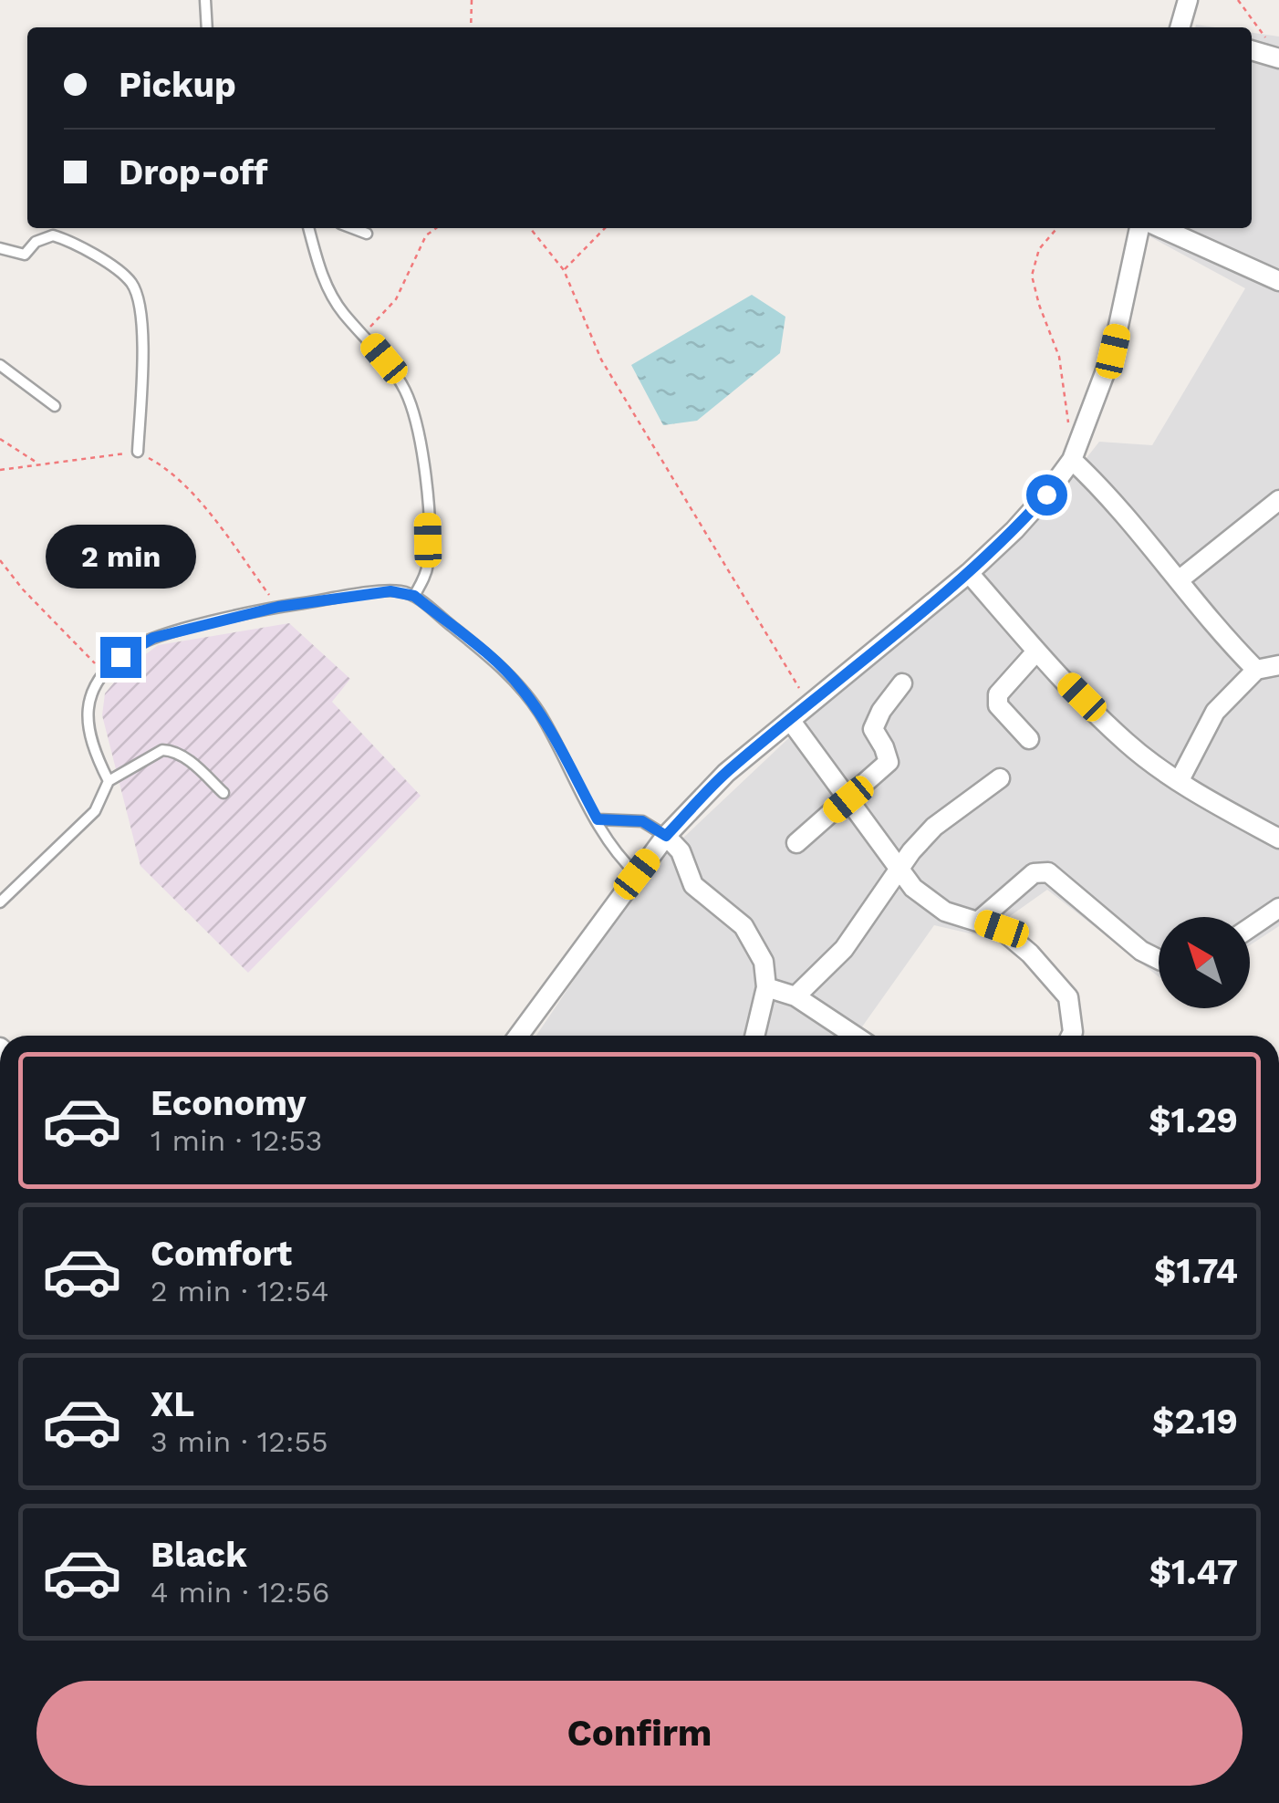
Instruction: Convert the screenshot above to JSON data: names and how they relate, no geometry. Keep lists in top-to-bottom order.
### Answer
{
  "north": "top left",
  "page": {
    "banner": ["Pickup", "Drop-off"],
    "bubble": "2 min",
    "list": [
      {
        "name": "Economy",
        "note": "1 min · 12:53",
        "value": "$1.29"
      },
      {
        "name": "Comfort",
        "note": "2 min · 12:54",
        "value": "$1.74"
      },
      {
        "name": "XL",
        "note": "3 min · 12:55",
        "value": "$2.19"
      },
      {
        "name": "Black",
        "note": "4 min · 12:56",
        "value": "$1.47"
      }
    ],
    "buttons": "Confirm"
  }
}
